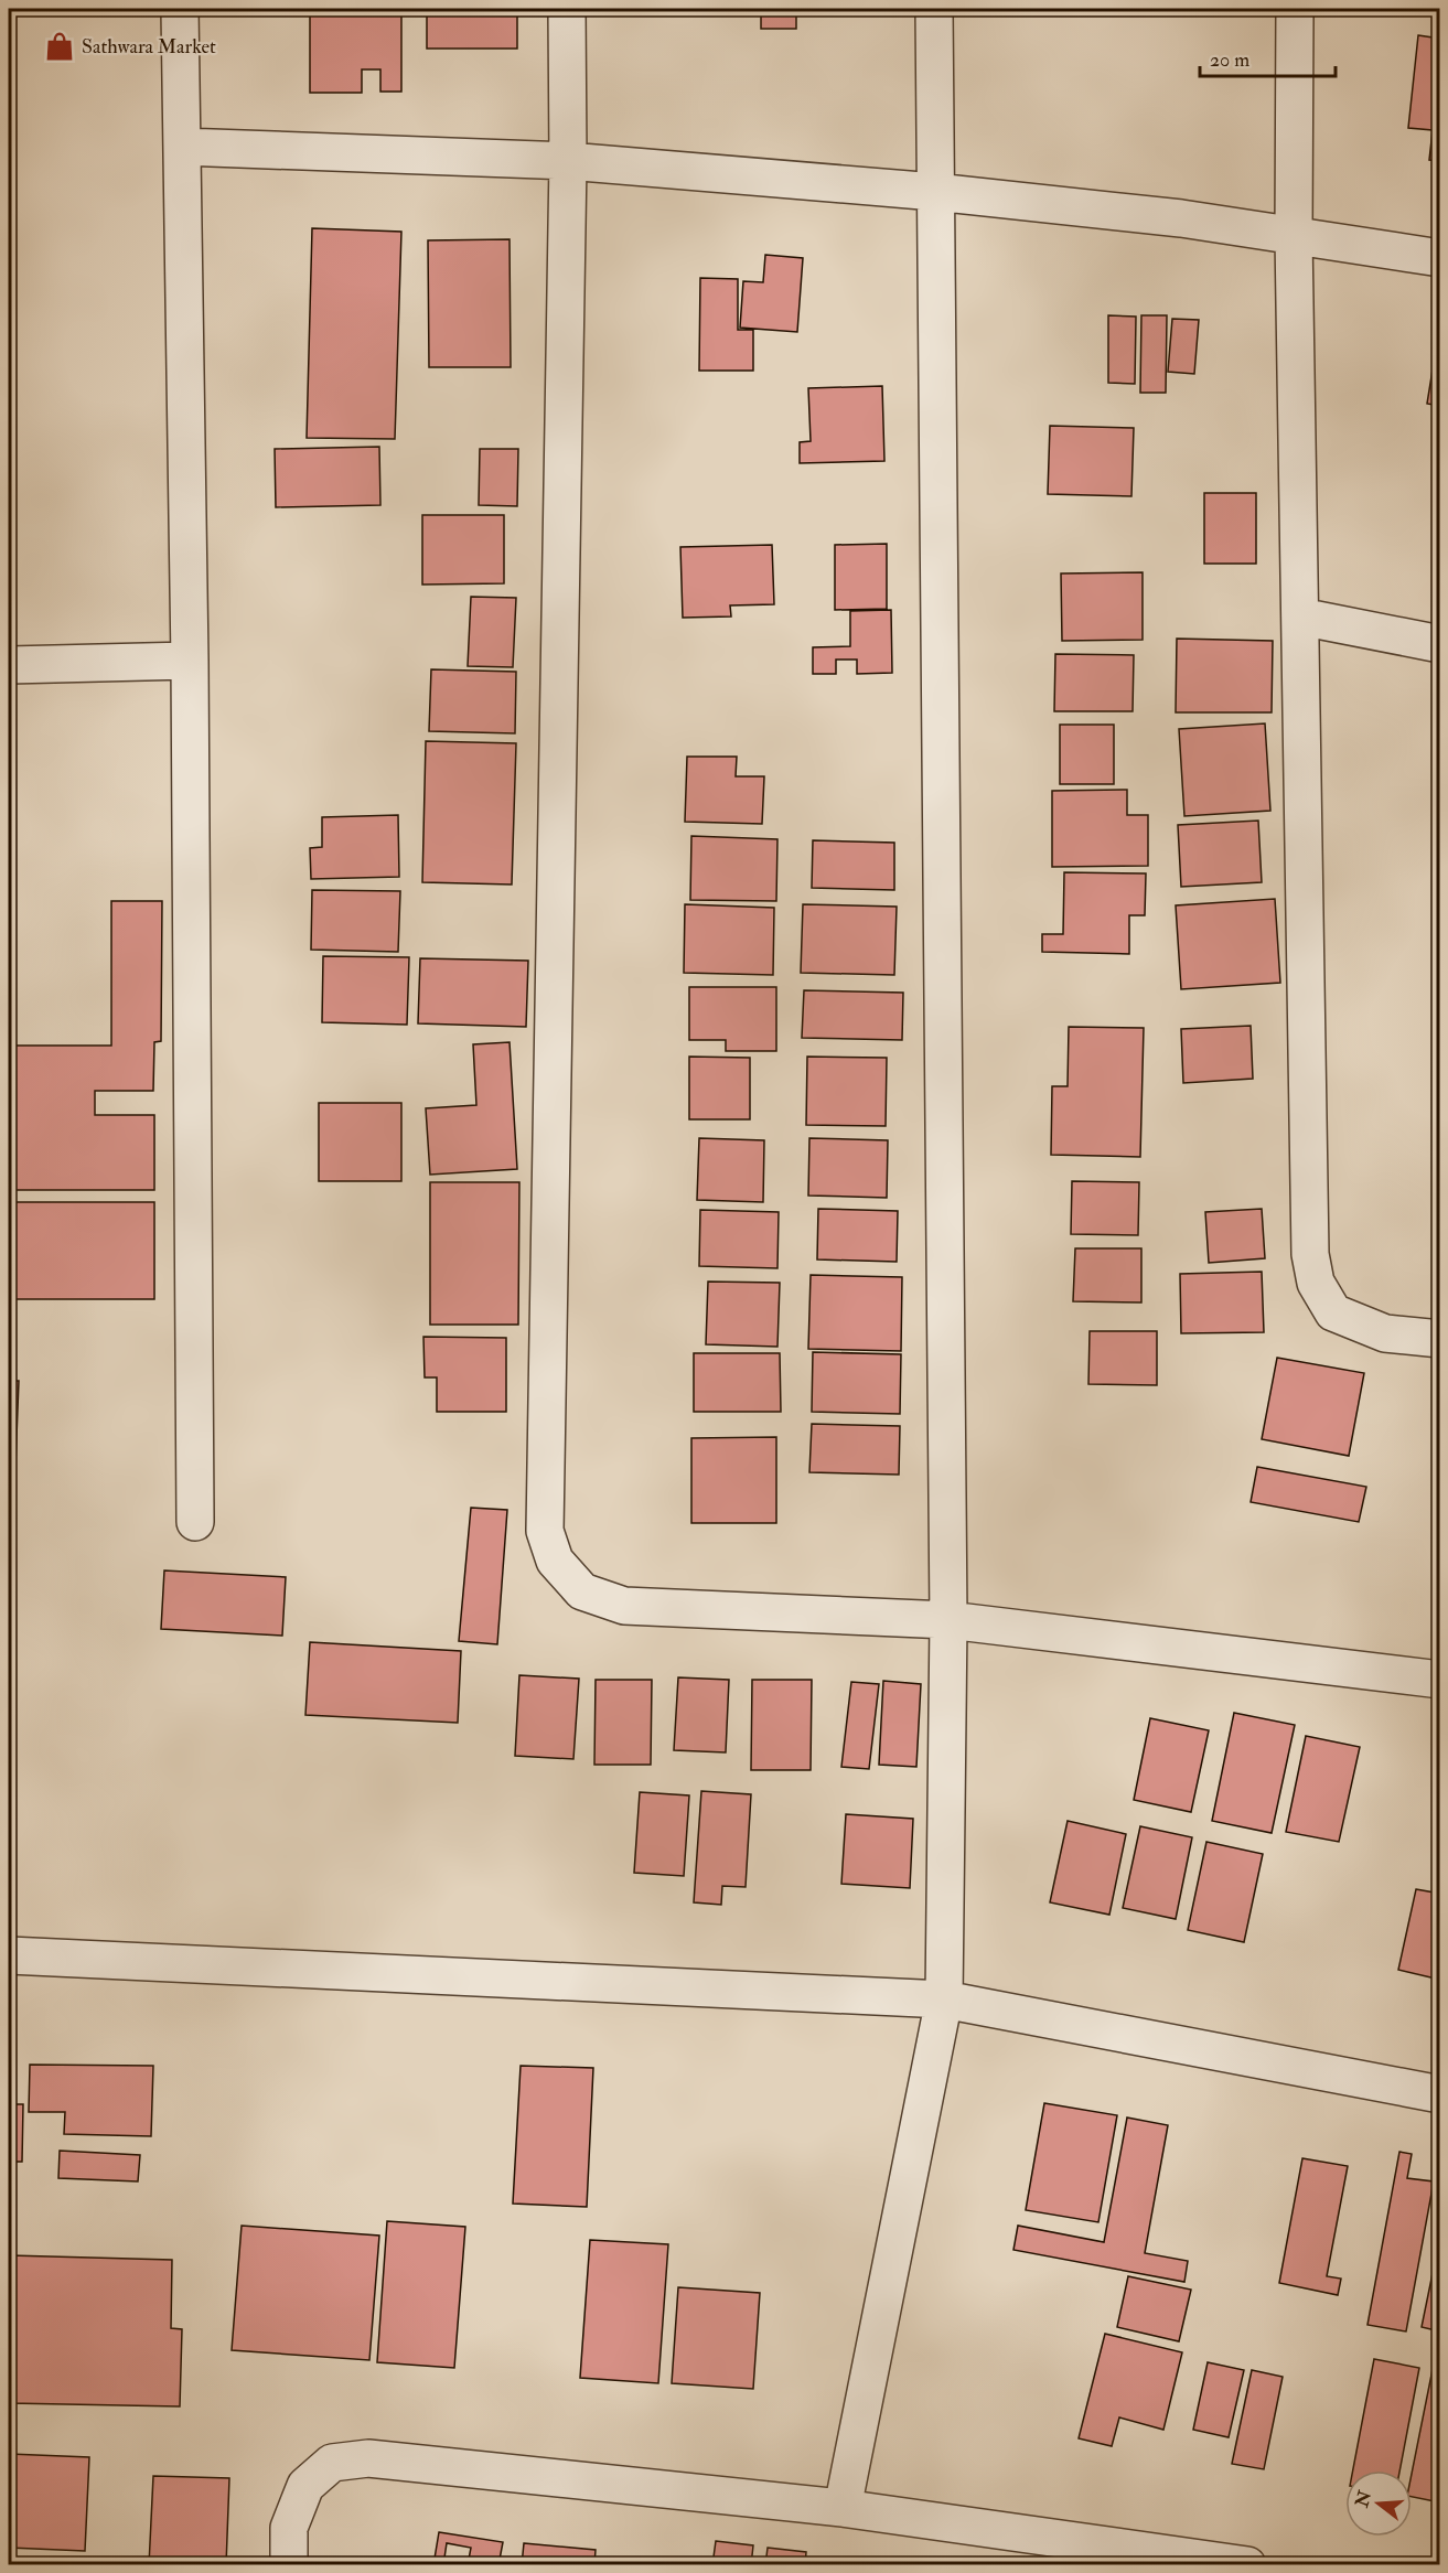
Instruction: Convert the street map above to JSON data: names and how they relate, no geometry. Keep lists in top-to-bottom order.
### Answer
{
  "places": {
    "shop": ["Sathwara Market"]
  },
  "scale_bar": "20 m",
  "north": "left"
}
